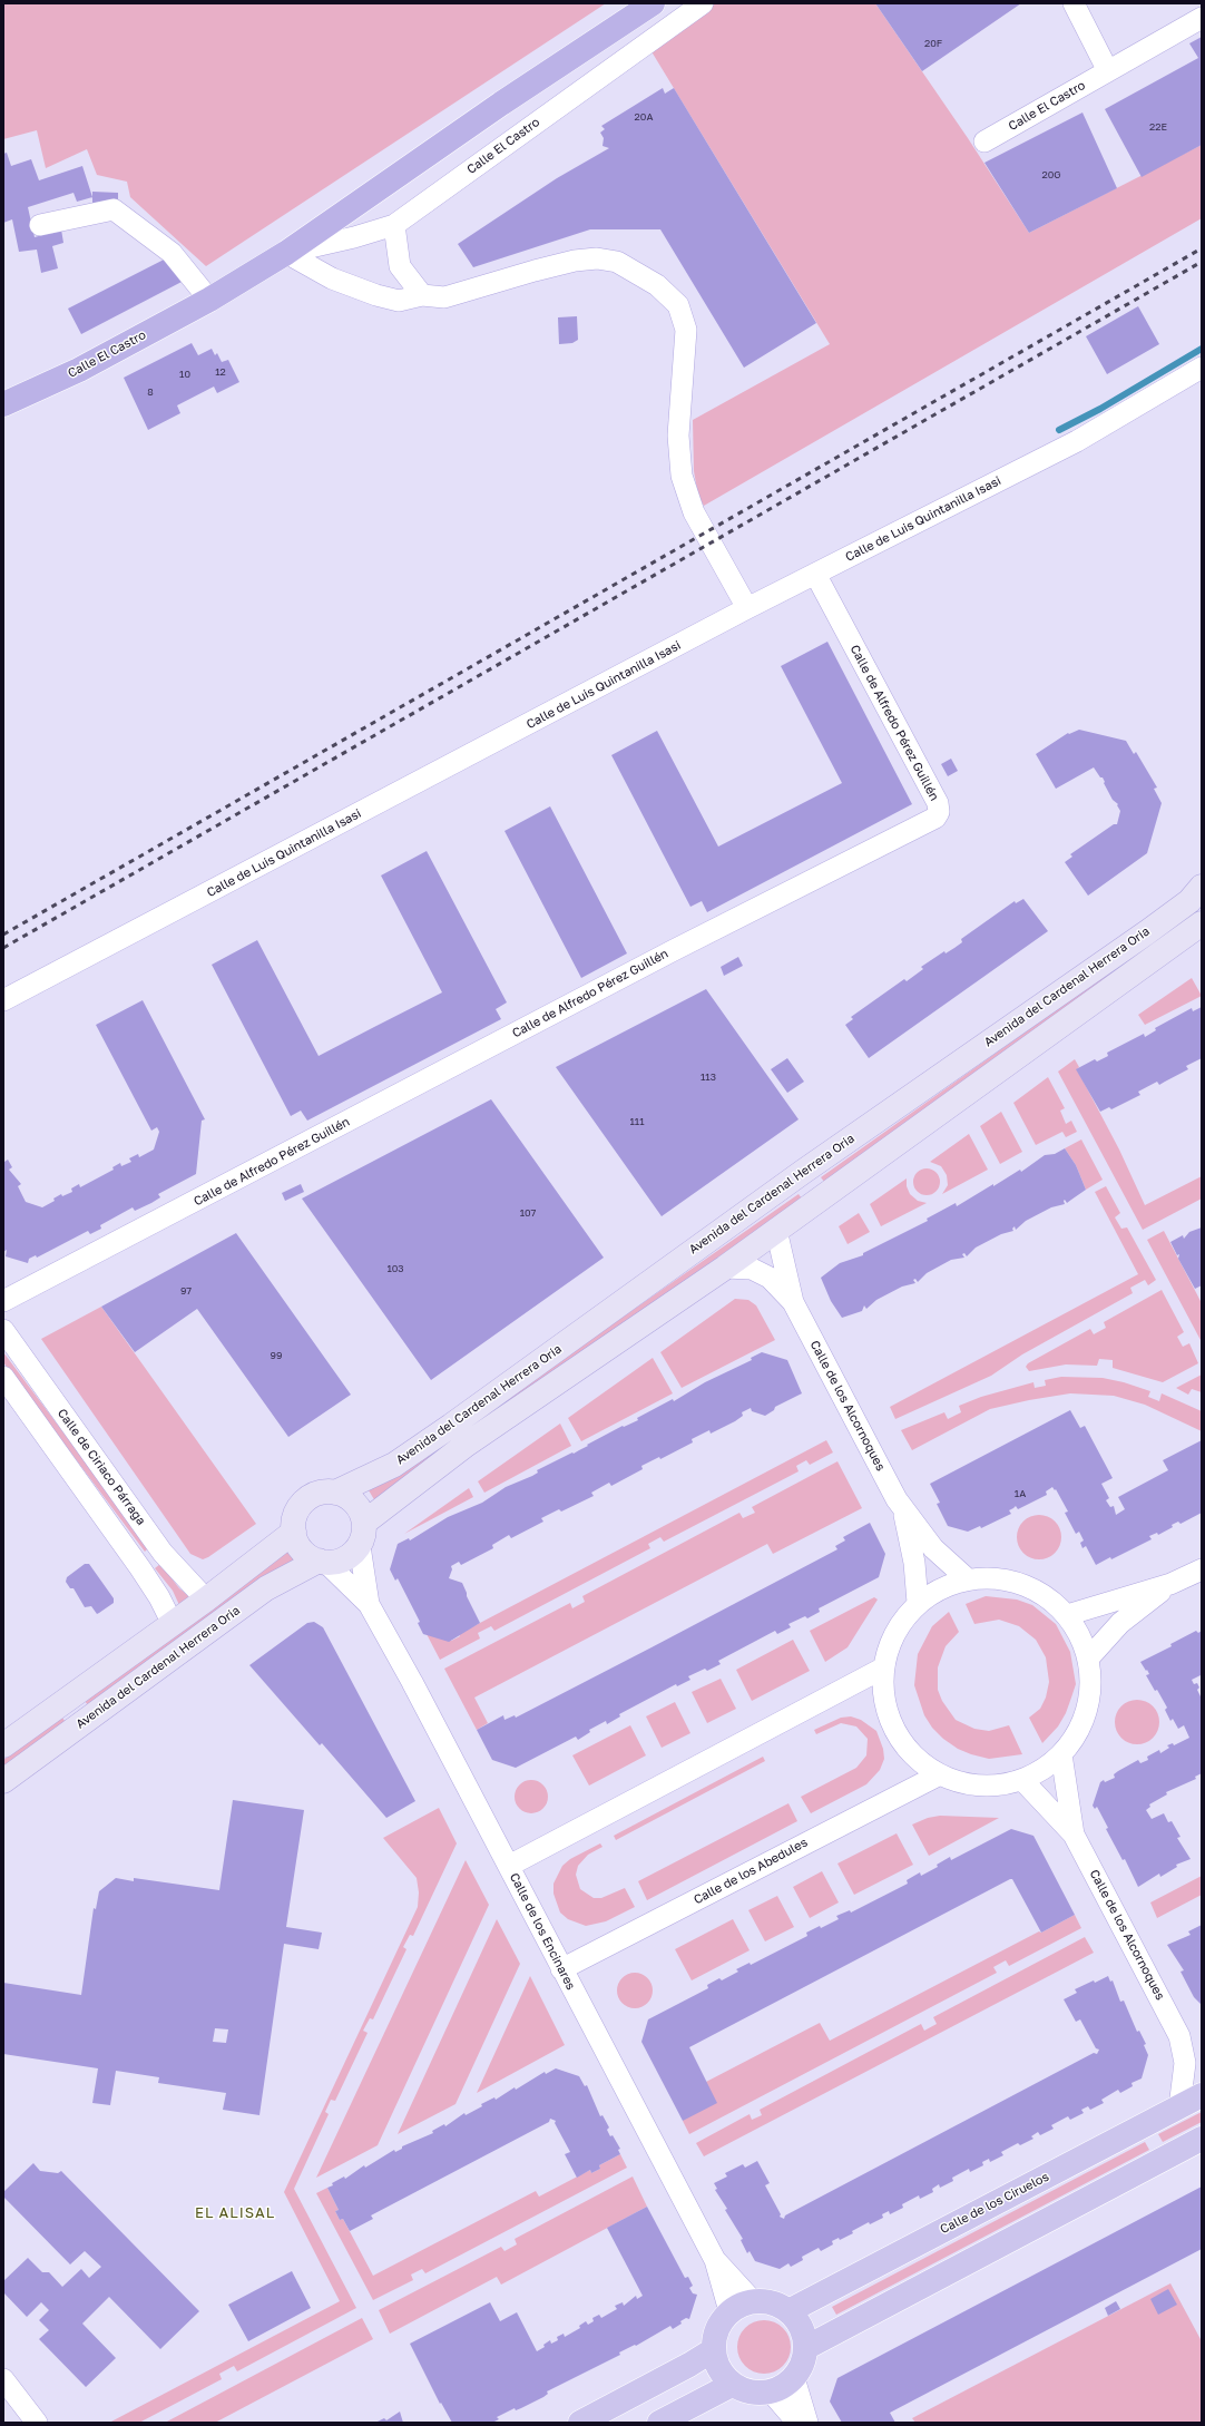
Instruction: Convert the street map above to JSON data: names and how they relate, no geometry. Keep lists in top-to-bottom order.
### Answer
{
  "streets": {
    "highway": ["Calle El Castro"],
    "main road": ["Avenida del Cardenal Herrera Oria", "Calle de los Ciruelos"],
    "street": [
      "Calle de Luis Quintanilla Isasi",
      "Calle de Alfredo Pérez Guillén",
      "Calle de los Alcornoques",
      "Calle de Ciriaco Párraga",
      "Calle de los Abedules",
      "Calle de los Encinares"
    ]
  },
  "crossings": [
    ["Calle de Luis Quintanilla Isasi", "Calle de Alfredo Pérez Guillén"],
    ["Avenida del Cardenal Herrera Oria", "Calle de los Encinares"],
    ["Calle de los Alcornoques", "Calle de los Ciruelos"],
    ["Calle de los Abedules", "Calle de los Encinares"],
    ["Calle de los Encinares", "Calle de los Ciruelos"]
  ],
  "districts": ["EL ALISAL"],
  "house_numbers": [
    "20F",
    "20A",
    "22E",
    "20G",
    "12",
    "10",
    "8",
    "113",
    "111",
    "107",
    "103",
    "97",
    "99",
    "1A"
  ]
}
